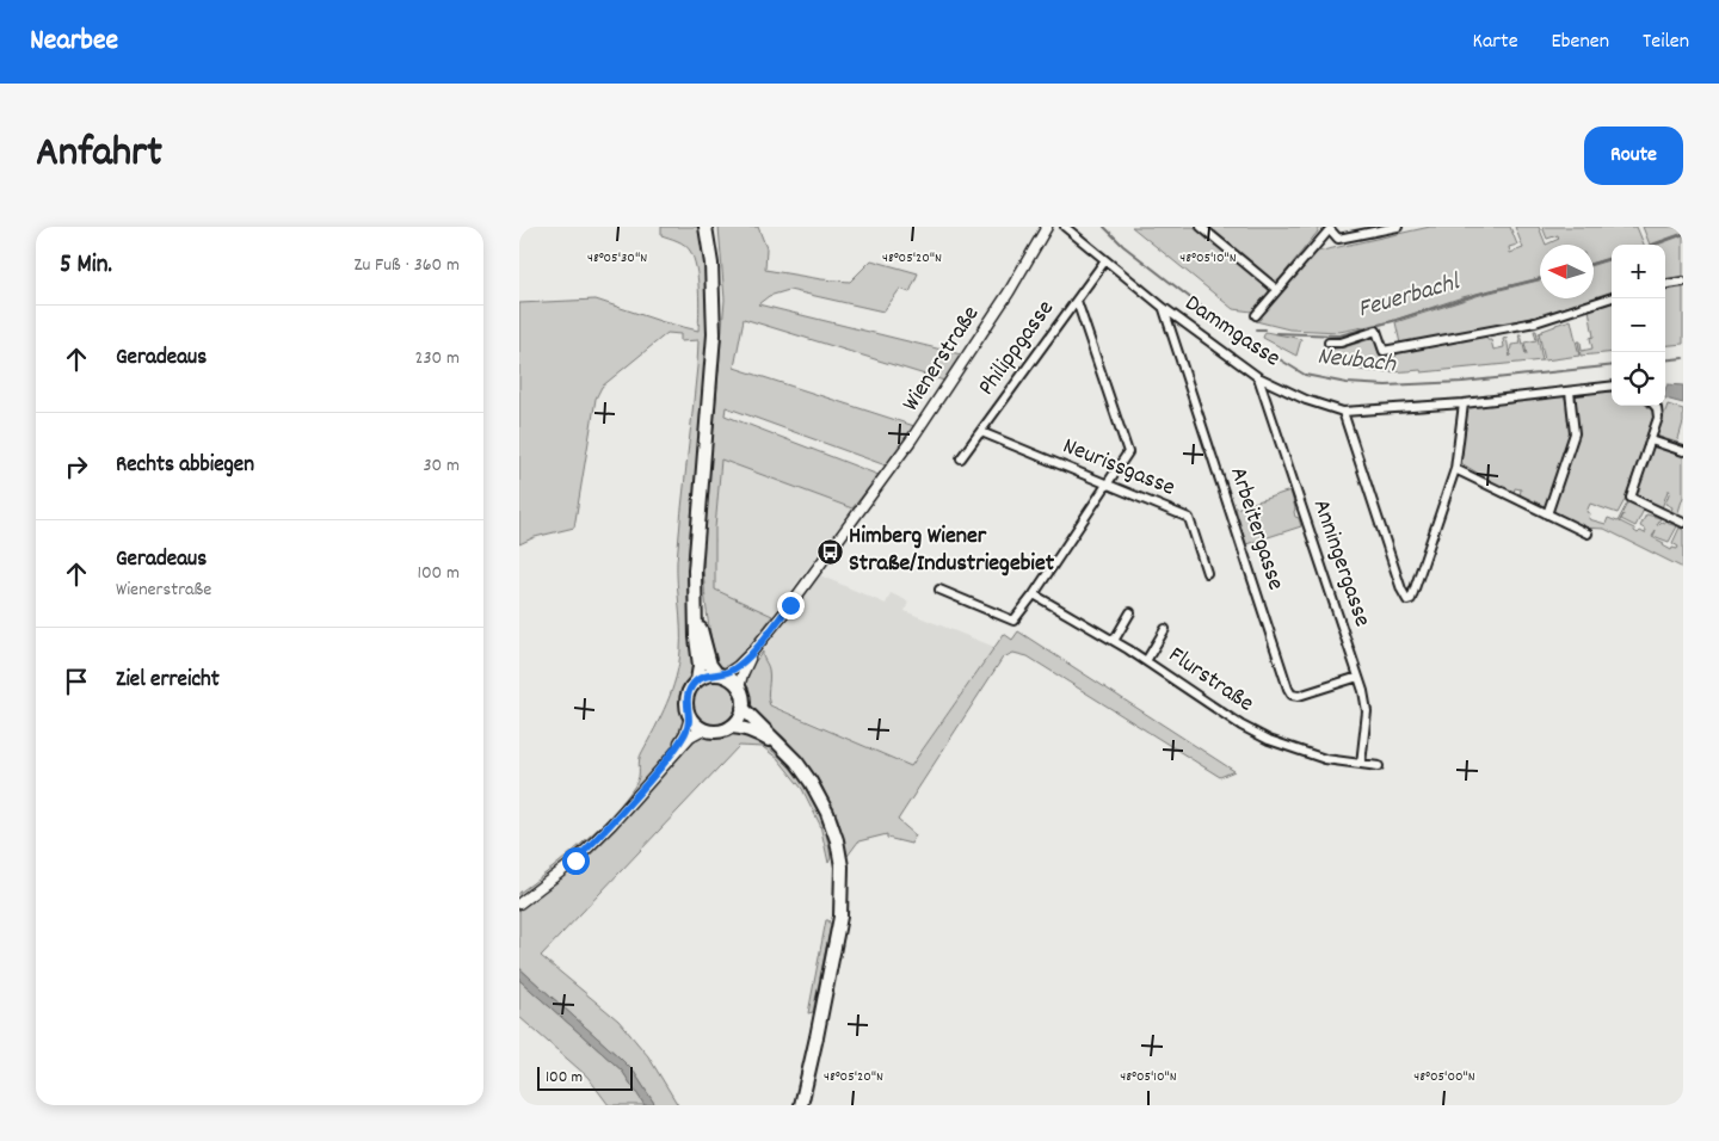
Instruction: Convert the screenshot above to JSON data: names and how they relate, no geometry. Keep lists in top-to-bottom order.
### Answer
{
  "streets": {
    "street": [
      "Dammgasse",
      "Philippgasse",
      "Wienerstraße",
      "Neurissgasse",
      "Arbeitergasse",
      "Anningergasse",
      "Flurstraße"
    ]
  },
  "crossings": [
    ["Dammgasse", "Philippgasse"],
    ["Dammgasse", "Arbeitergasse"],
    ["Dammgasse", "Anningergasse"],
    ["Philippgasse", "Neurissgasse"],
    ["Arbeitergasse", "Anningergasse"],
    ["Anningergasse", "Flurstraße"]
  ],
  "water": ["Feuerbachl", "Neubach"],
  "places": {
    "bus stop": ["Himberg Wiener Straße/Industriegebiet"]
  },
  "scale_bar": "100 m",
  "north": "left",
  "page": {
    "header": "Nearbee",
    "nav": ["Karte", "Ebenen", "Teilen"],
    "title": "Anfahrt",
    "buttons": "Route",
    "heading": ["5 Min.", "Zu Fuß · 360 m"],
    "map_buttons": ["+", "−"],
    "list": [
      ["Geradeaus", "230 m"],
      ["Rechts abbiegen", "30 m"],
      ["Geradeaus", "Wienerstraße", "100 m"],
      "Ziel erreicht"
    ],
    "scale": "100 m"
  },
  "coordinates": [
    "48°05'30\"N",
    "48°05'20\"N",
    "48°05'10\"N",
    "48°05'00\"N"
  ]
}
